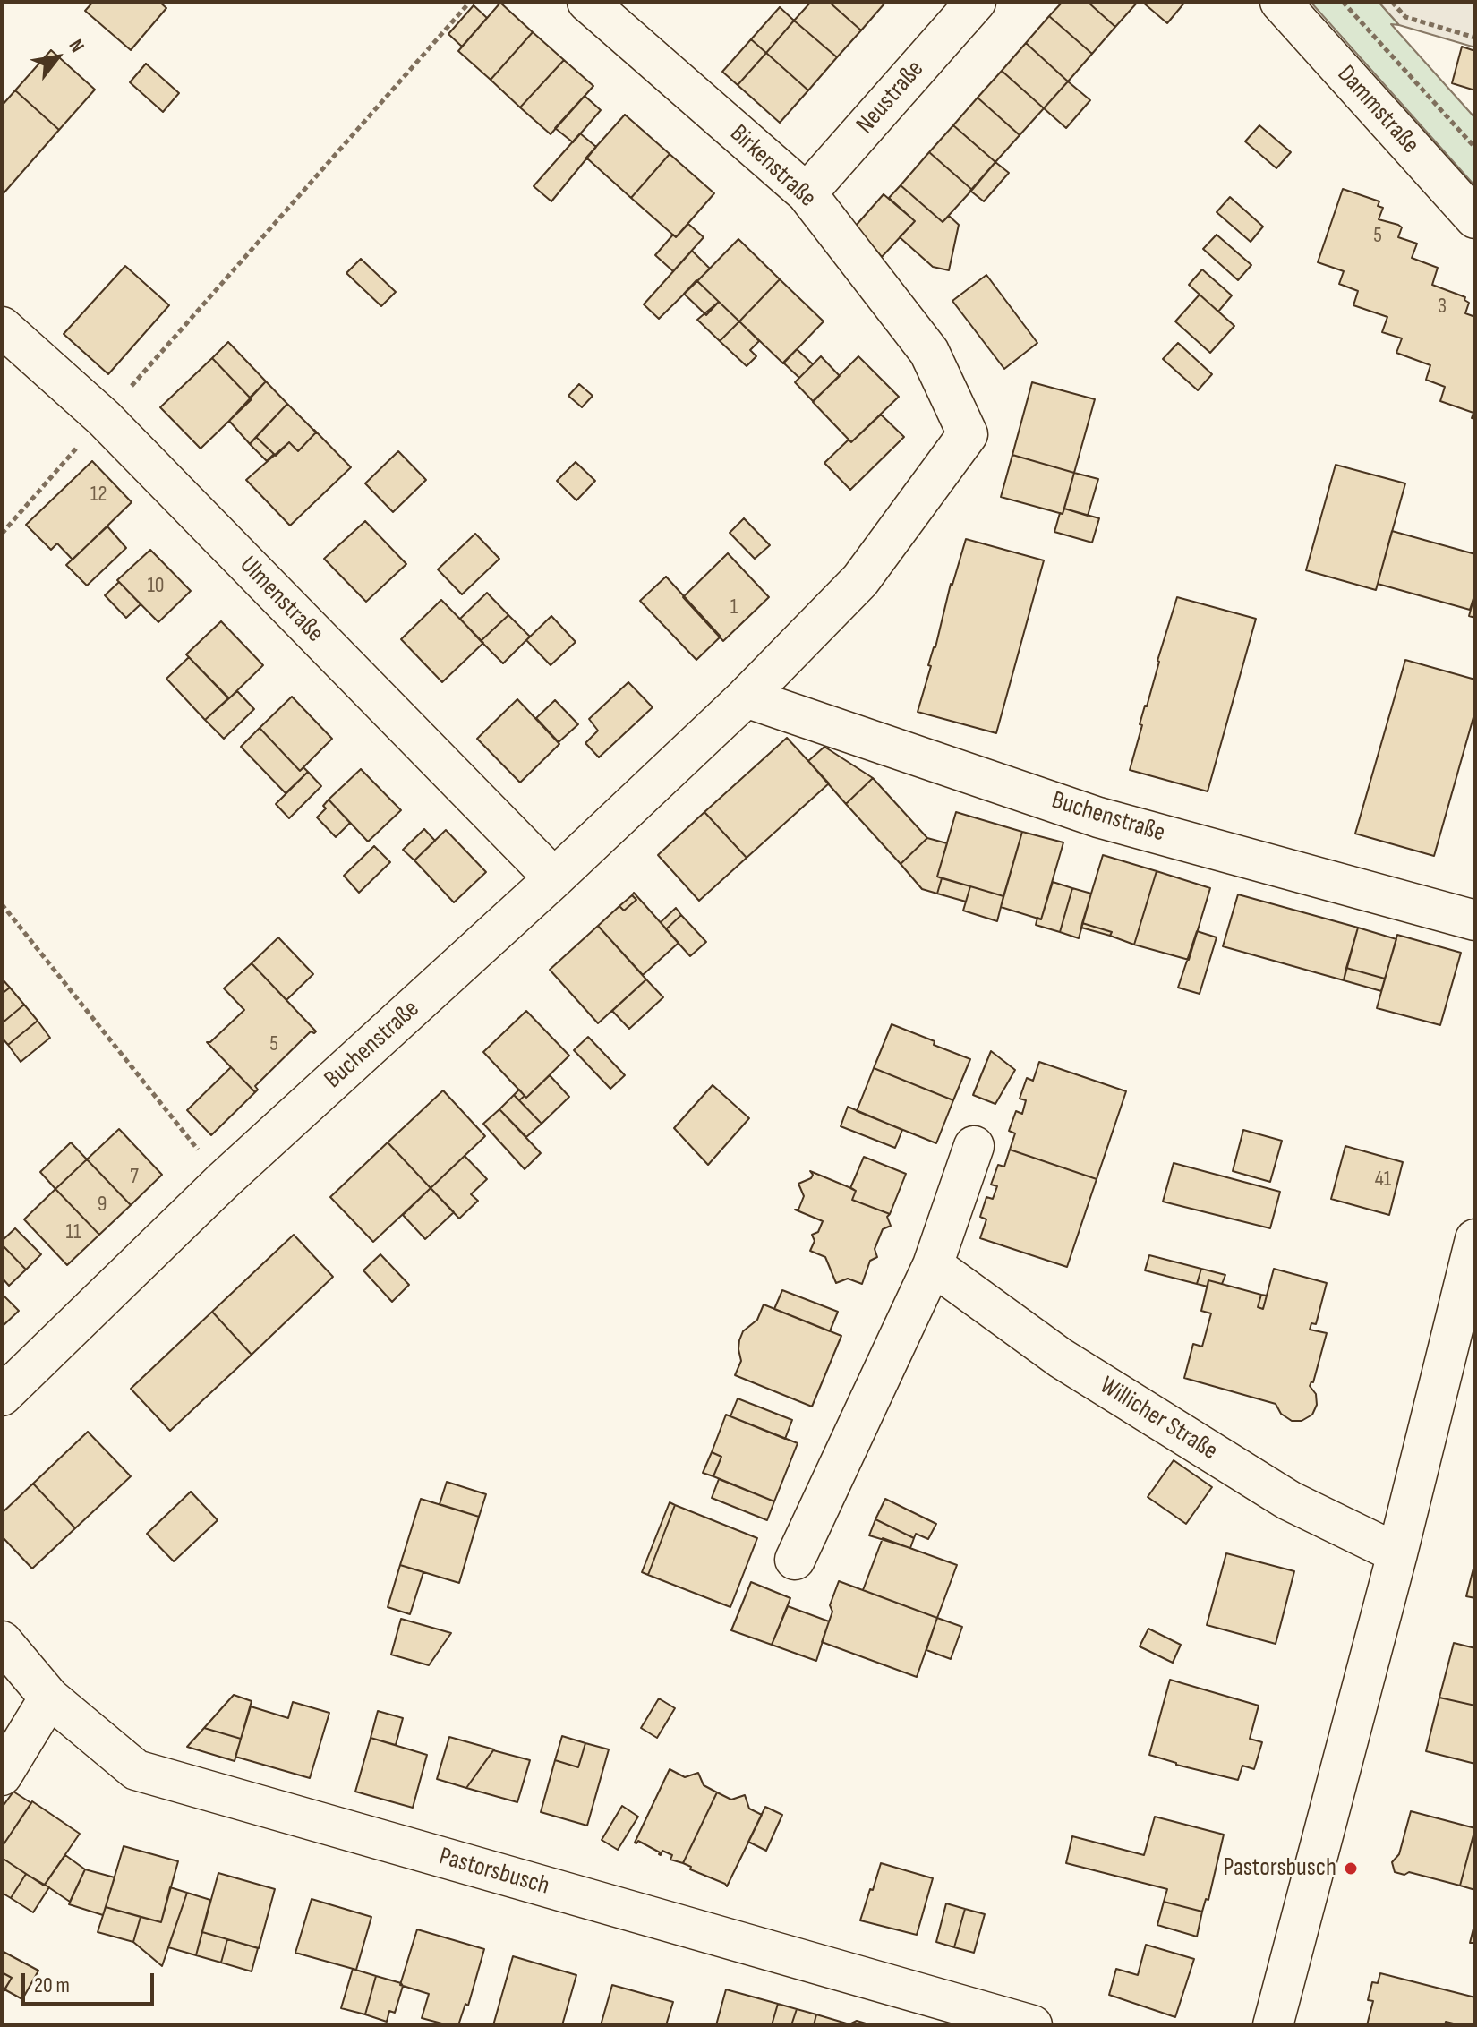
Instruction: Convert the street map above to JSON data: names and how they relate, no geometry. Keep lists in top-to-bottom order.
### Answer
{
  "streets": {
    "street": [
      "Neustraße",
      "Dammstraße",
      "Birkenstraße",
      "Ulmenstraße",
      "Buchenstraße",
      "Willicher Straße",
      "Pastorsbusch"
    ]
  },
  "crossings": [
    ["Neustraße", "Birkenstraße"],
    ["Birkenstraße", "Buchenstraße"],
    ["Ulmenstraße", "Buchenstraße"]
  ],
  "places": ["Pastorsbusch"],
  "house_numbers": [
    "5",
    "3",
    "12",
    "10",
    "1",
    "5",
    "7",
    "41",
    "9",
    "11"
  ],
  "scale_bar": "20 m",
  "north": "top right"
}
